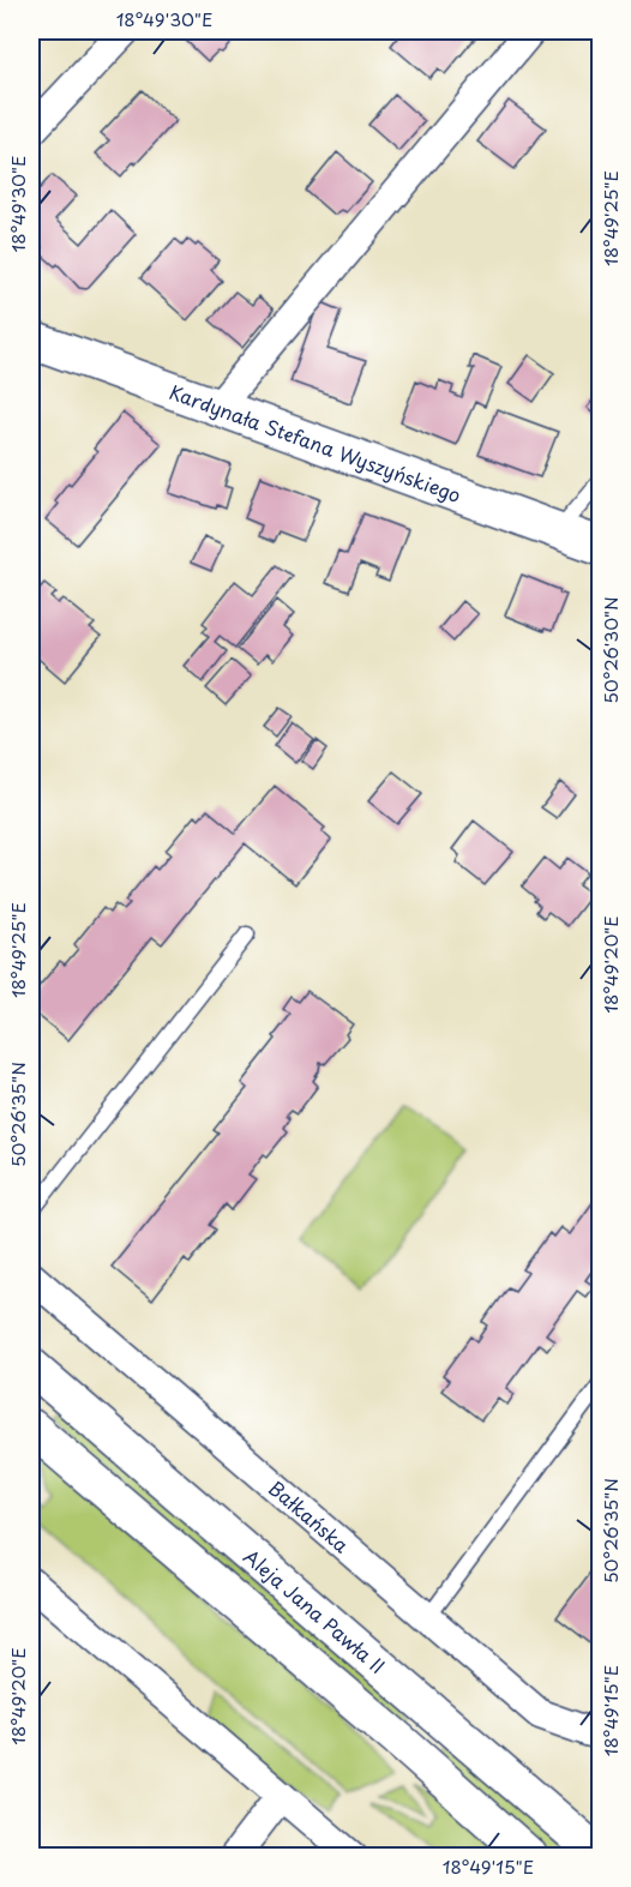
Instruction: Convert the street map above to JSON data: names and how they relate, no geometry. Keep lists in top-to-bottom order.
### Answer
{
  "streets": {
    "street": ["Kardynała Stefana Wyszyńskiego", "Bałkańska", "Aleja Jana Pawła II"]
  },
  "coordinates": [
    "18°49'30\"E",
    "18°49'25\"E",
    "50°26'30\"N",
    "18°49'20\"E",
    "50°26'35\"N",
    "18°49'15\"E"
  ]
}
